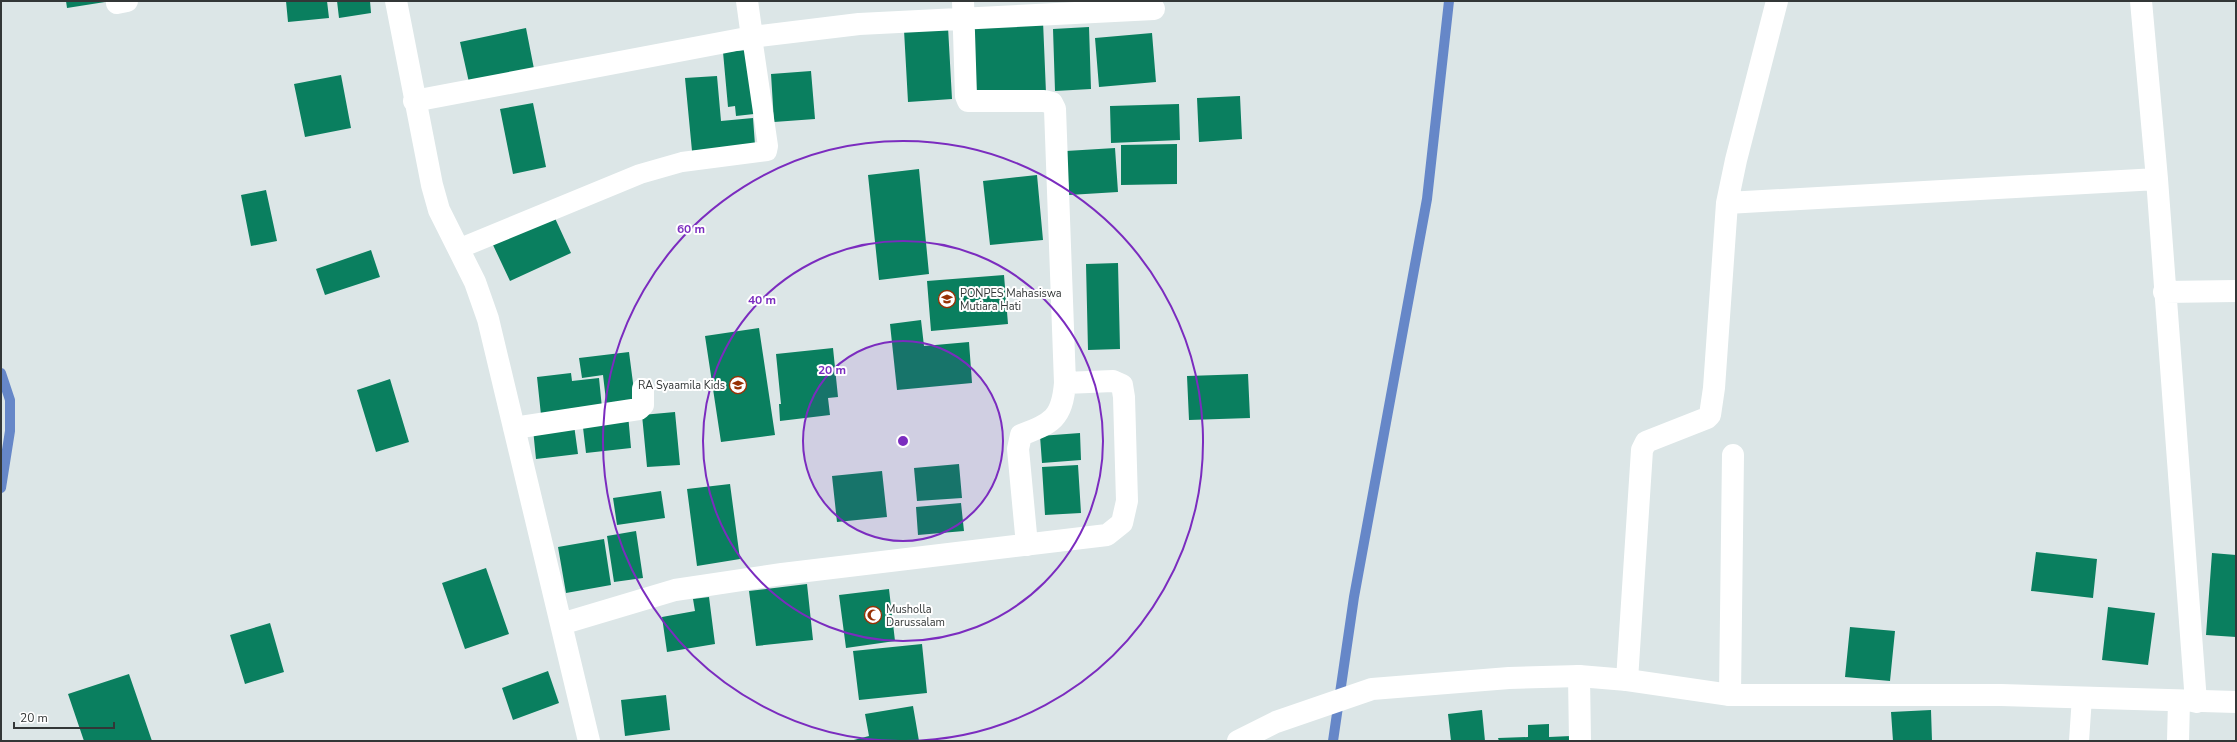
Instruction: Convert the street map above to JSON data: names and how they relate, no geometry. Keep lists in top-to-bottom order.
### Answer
{
  "places": {
    "school or university": ["PONPES Mahasiswa Mutiara Hati", "RA Syaamila Kids"],
    "mosque": ["Musholla Darussalam"]
  },
  "scale_bar": "20 m",
  "rings": ["60 m", "40 m", "20 m"]
}
